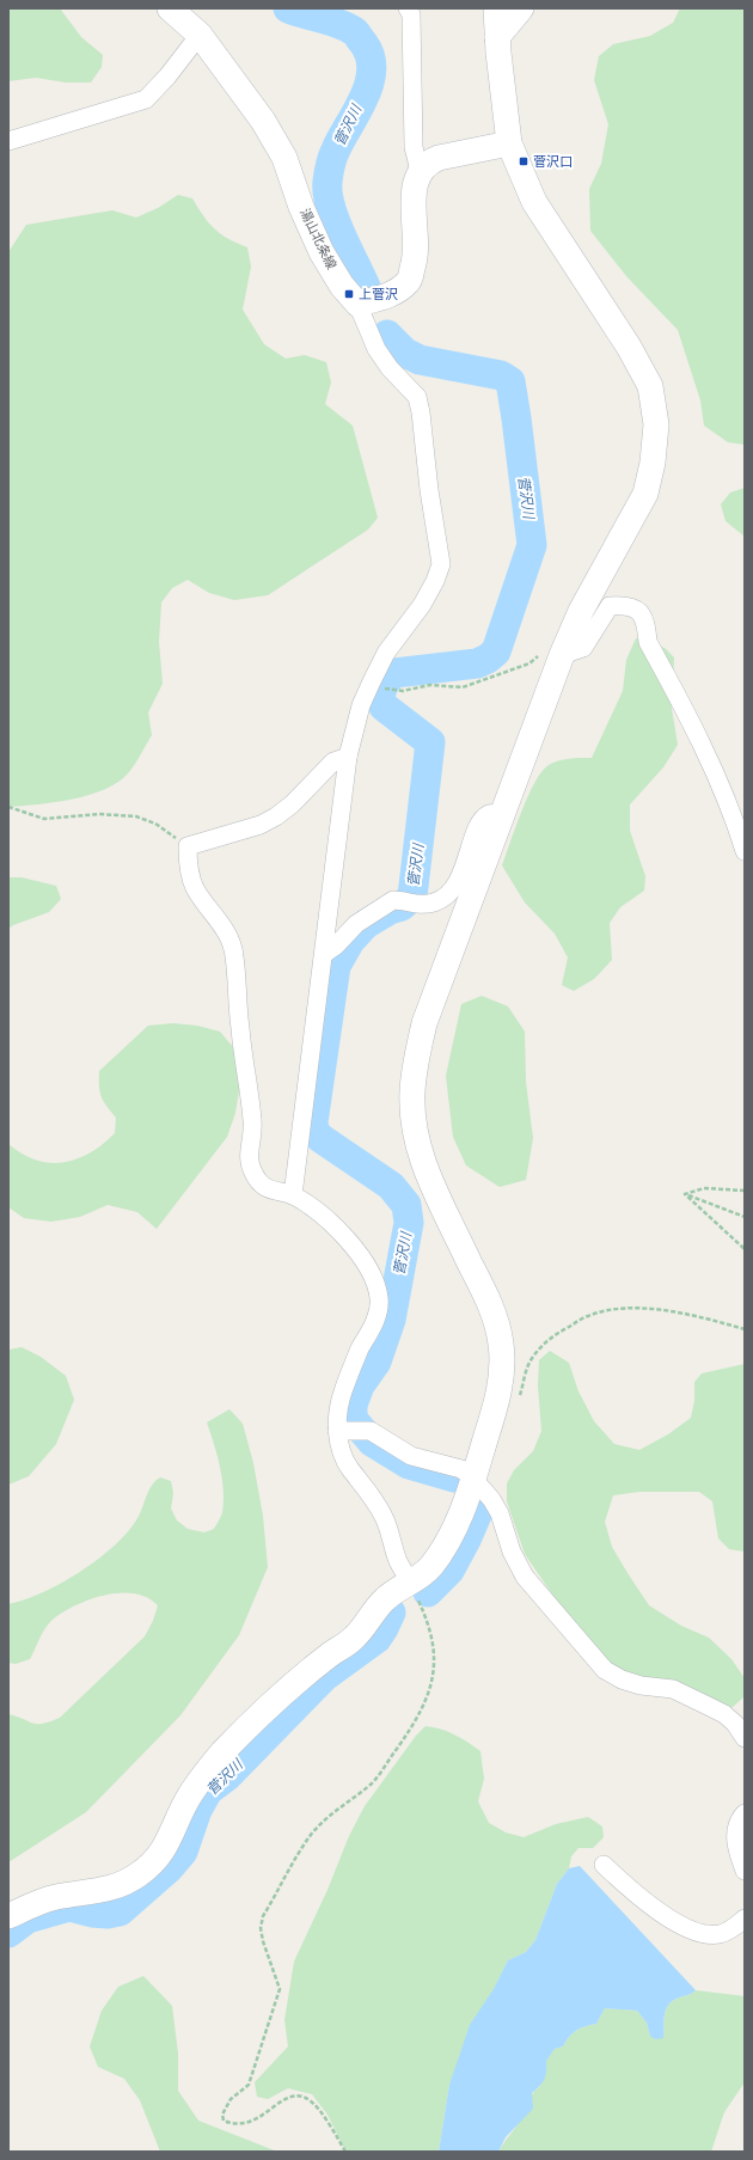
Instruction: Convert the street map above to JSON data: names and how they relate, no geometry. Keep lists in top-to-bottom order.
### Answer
{
  "streets": {
    "street": ["湯山北条線"]
  },
  "water": ["菅沢川"],
  "places": {
    "transit": ["菅沢口", "上菅沢"]
  }
}
